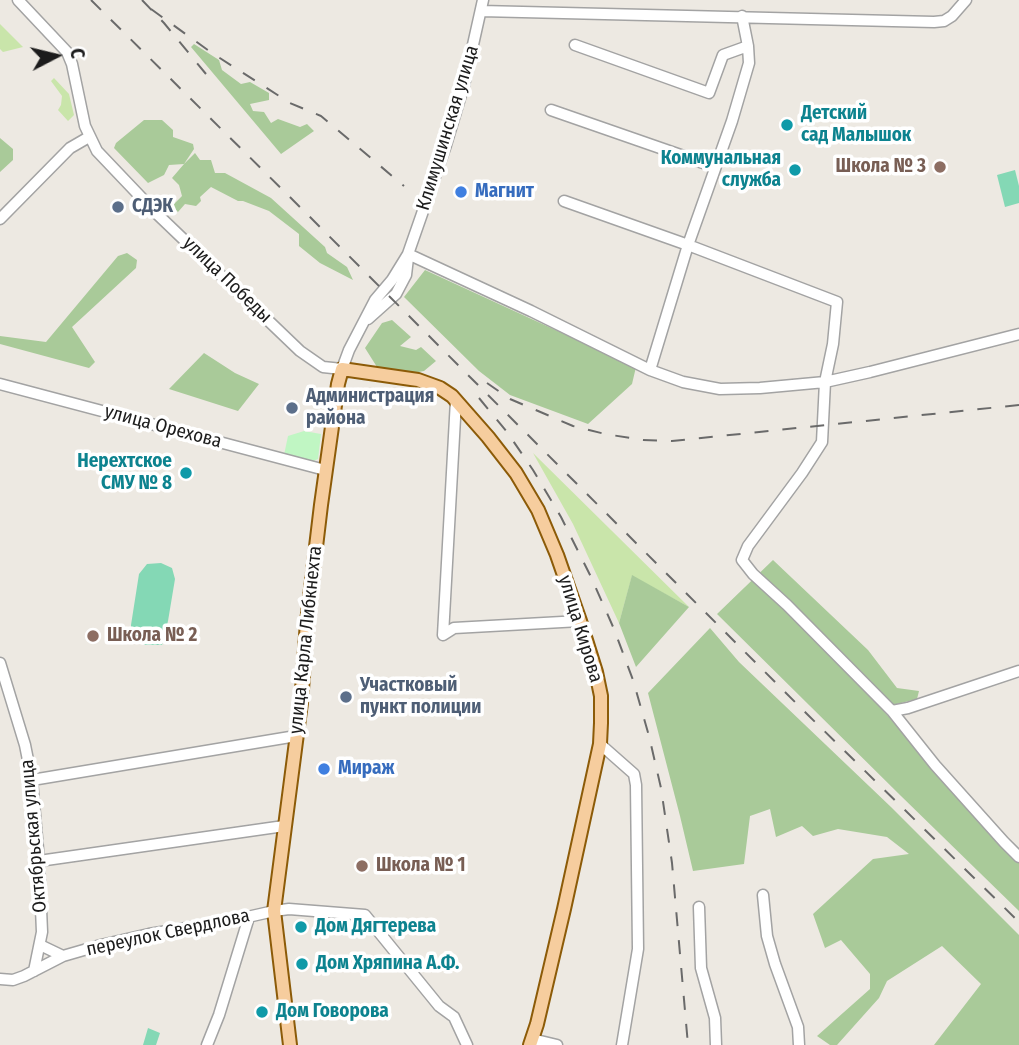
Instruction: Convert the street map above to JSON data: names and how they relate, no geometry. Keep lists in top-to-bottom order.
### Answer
{
  "streets": {
    "main road": ["улица Кирова", "улица Карла Либкнехта"],
    "street": [
      "Климушинская улица",
      "улица Победы",
      "улица Орехова",
      "Октябрьская улица",
      "переулок Свердлова"
    ]
  },
  "crossings": [
    ["Климушинская улица", "улица Победы"],
    ["Климушинская улица", "улица Кирова"],
    ["Климушинская улица", "улица Карла Либкнехта"],
    ["улица Победы", "улица Кирова"],
    ["улица Победы", "улица Карла Либкнехта"],
    ["улица Орехова", "улица Карла Либкнехта"],
    ["улица Кирова", "улица Карла Либкнехта"],
    ["улица Карла Либкнехта", "переулок Свердлова"],
    ["Октябрьская улица", "переулок Свердлова"]
  ],
  "places": [
    "Детский сад Малышок",
    "Школа № 3",
    "Коммунальная служба",
    "Магнит",
    "СДЭК",
    "Администрация района",
    "Нерехтское СМУ № 8",
    "Школа № 2",
    "Участковый пункт полиции",
    "Мираж",
    "Школа № 1",
    "Дом Дягтерева",
    "Дом Хряпина А.Ф.",
    "Дом Говорова"
  ],
  "north": "right"
}
